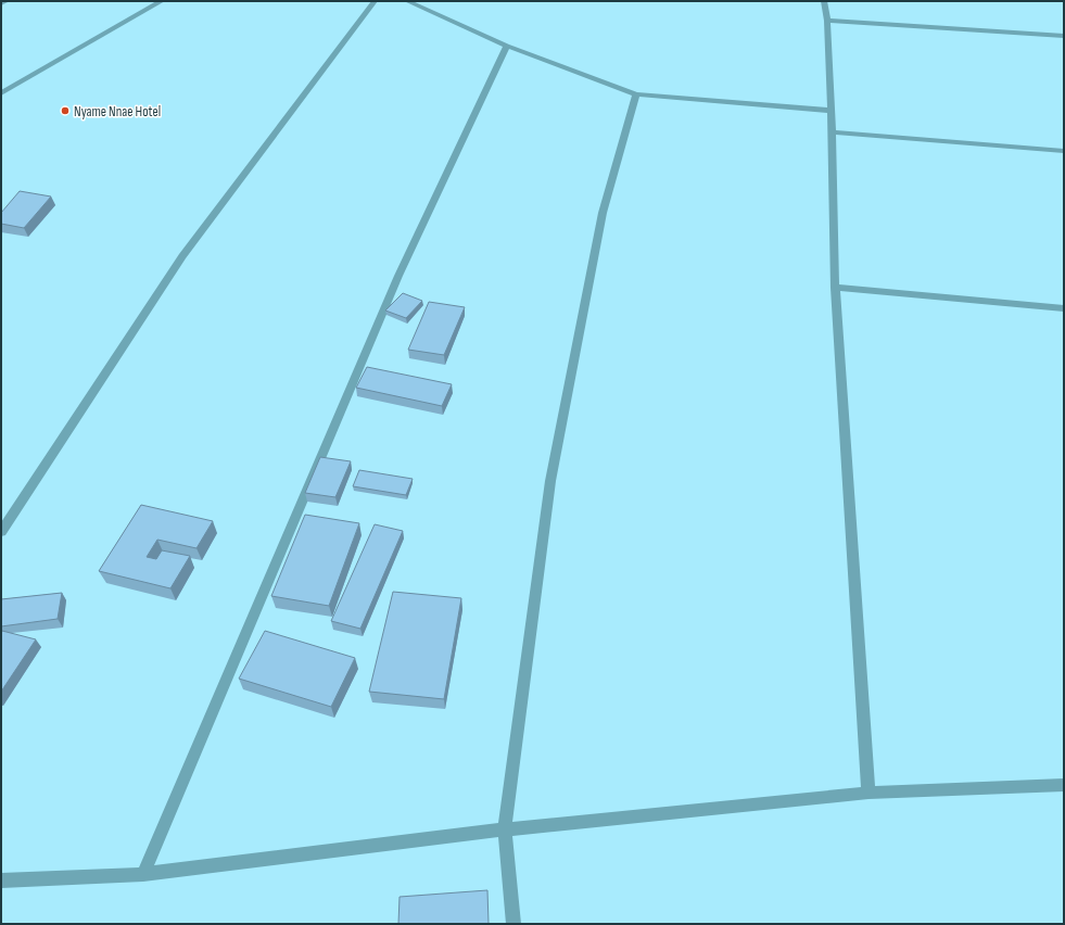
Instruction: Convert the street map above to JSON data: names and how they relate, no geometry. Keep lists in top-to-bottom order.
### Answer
{
  "places": ["Nyame Nnae Hotel"]
}
